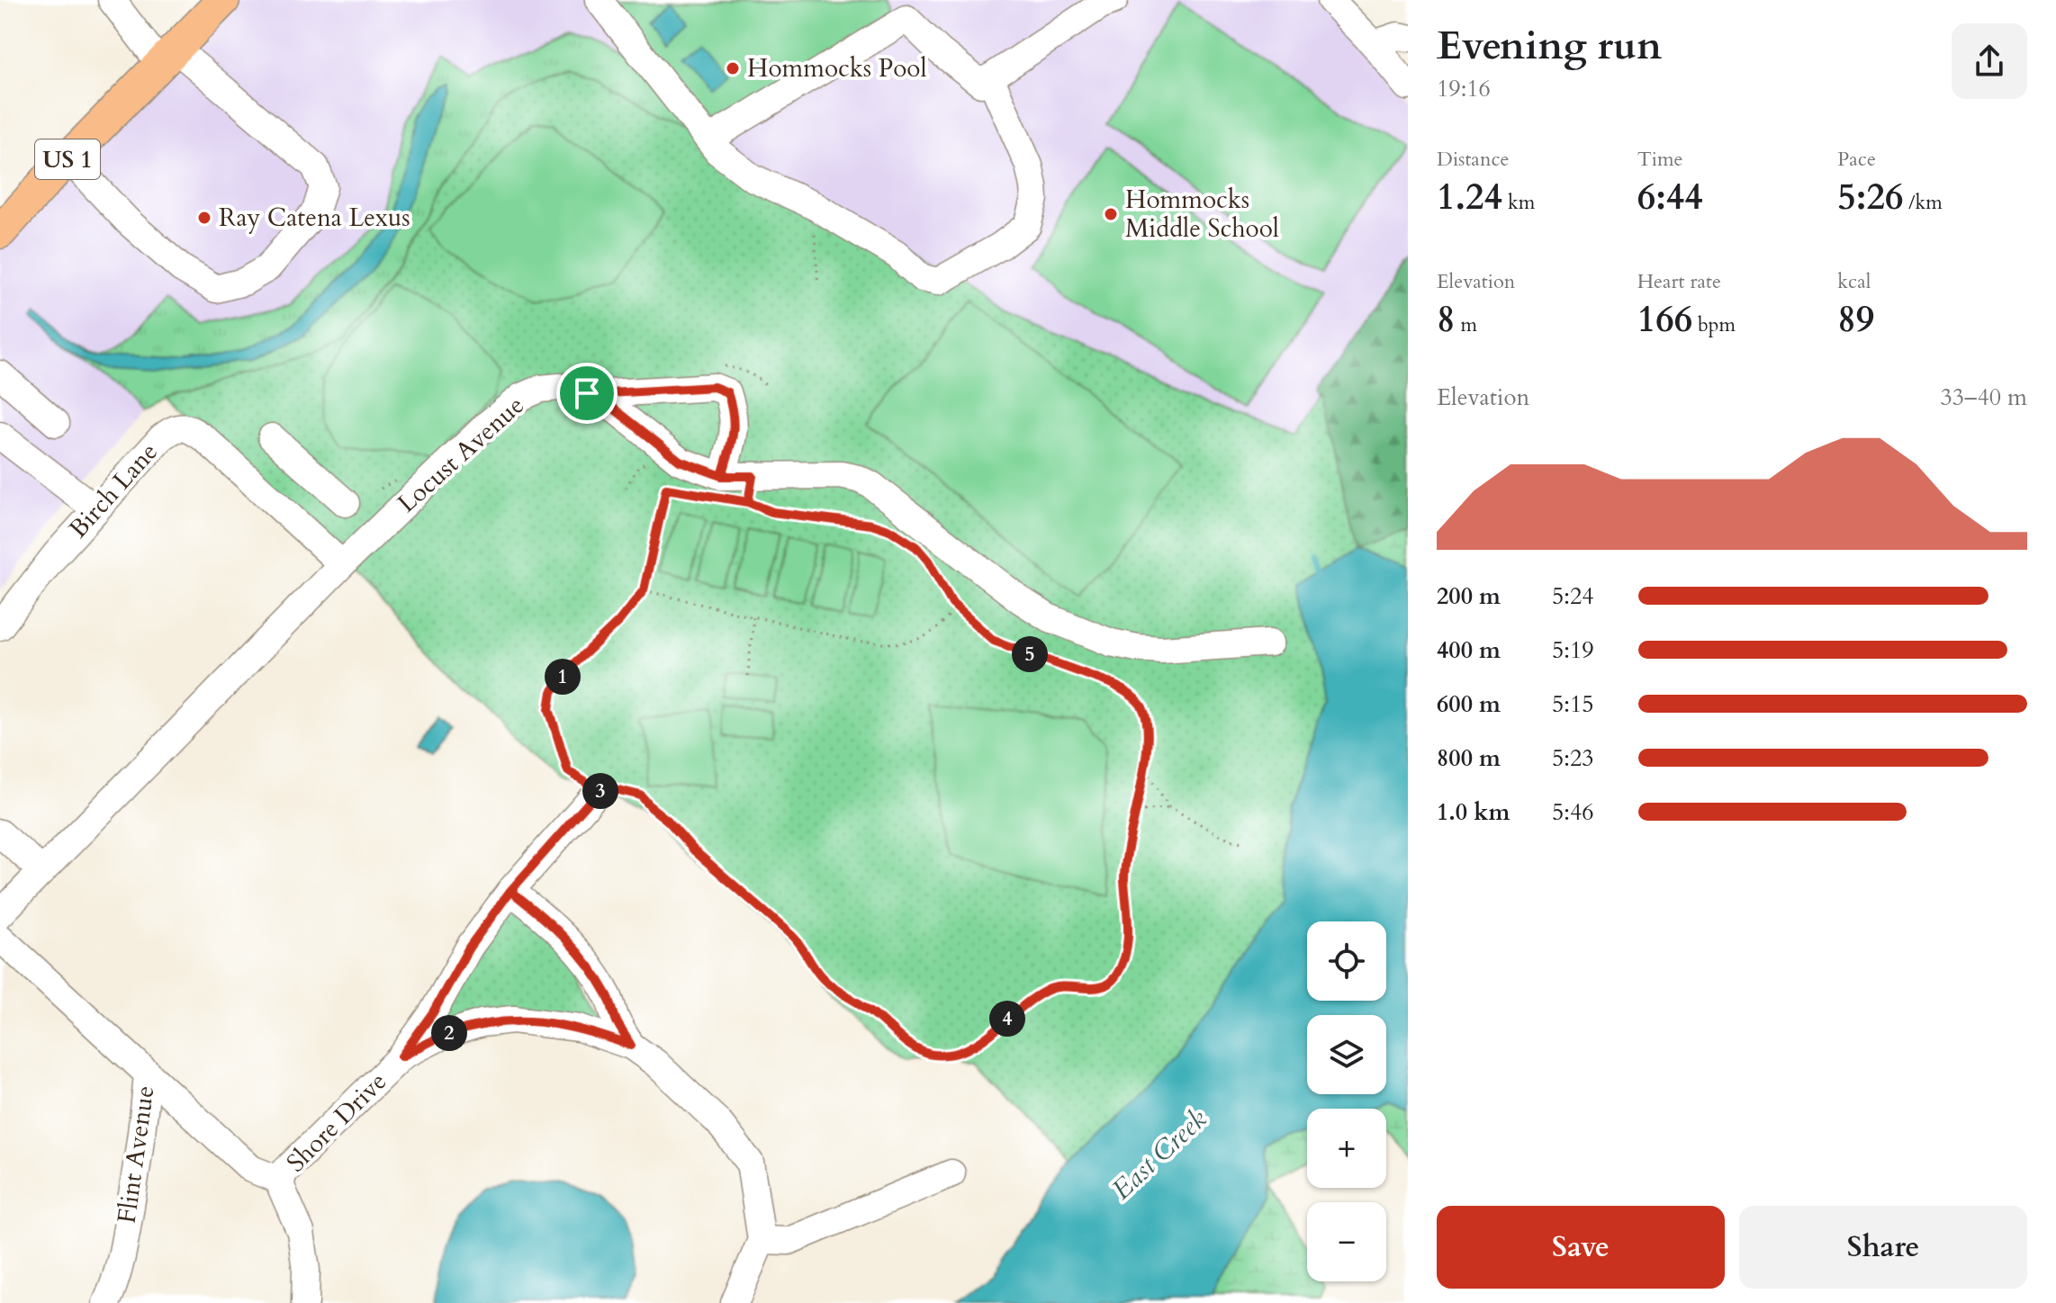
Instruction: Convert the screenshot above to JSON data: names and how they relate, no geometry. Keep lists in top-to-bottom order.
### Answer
{
  "streets": {
    "main road": ["US 1"],
    "street": [
      "Locust Avenue",
      "Birch Lane",
      "Shore Drive",
      "Flint Avenue"
    ]
  },
  "crossings": [
    ["Locust Avenue", "Birch Lane"]
  ],
  "water": ["East Creek"],
  "places": ["Hommocks Pool", "Hommocks Middle School", "Ray Catena Lexus"],
  "page": {
    "heading": ["Evening run", "19:16"],
    "stats": [
      ["Distance", "1.24 km"],
      ["Time", "6:44"],
      ["Pace", "5:26 /km"],
      ["Elevation", "8 m"],
      ["Heart rate", "166 bpm"],
      ["kcal", "89"]
    ],
    "chart": ["Elevation", "33–40 m"],
    "list": [
      {
        "name": "200 m",
        "note": "5:24"
      },
      {
        "name": "400 m",
        "note": "5:19"
      },
      {
        "name": "600 m",
        "note": "5:15"
      },
      {
        "name": "800 m",
        "note": "5:23"
      },
      {
        "name": "1.0 km",
        "note": "5:46"
      }
    ],
    "pins": [
      "5",
      "1",
      "3",
      "4",
      "2"
    ],
    "map_buttons": ["+", "−"],
    "buttons": ["Save", "Share"]
  }
}
